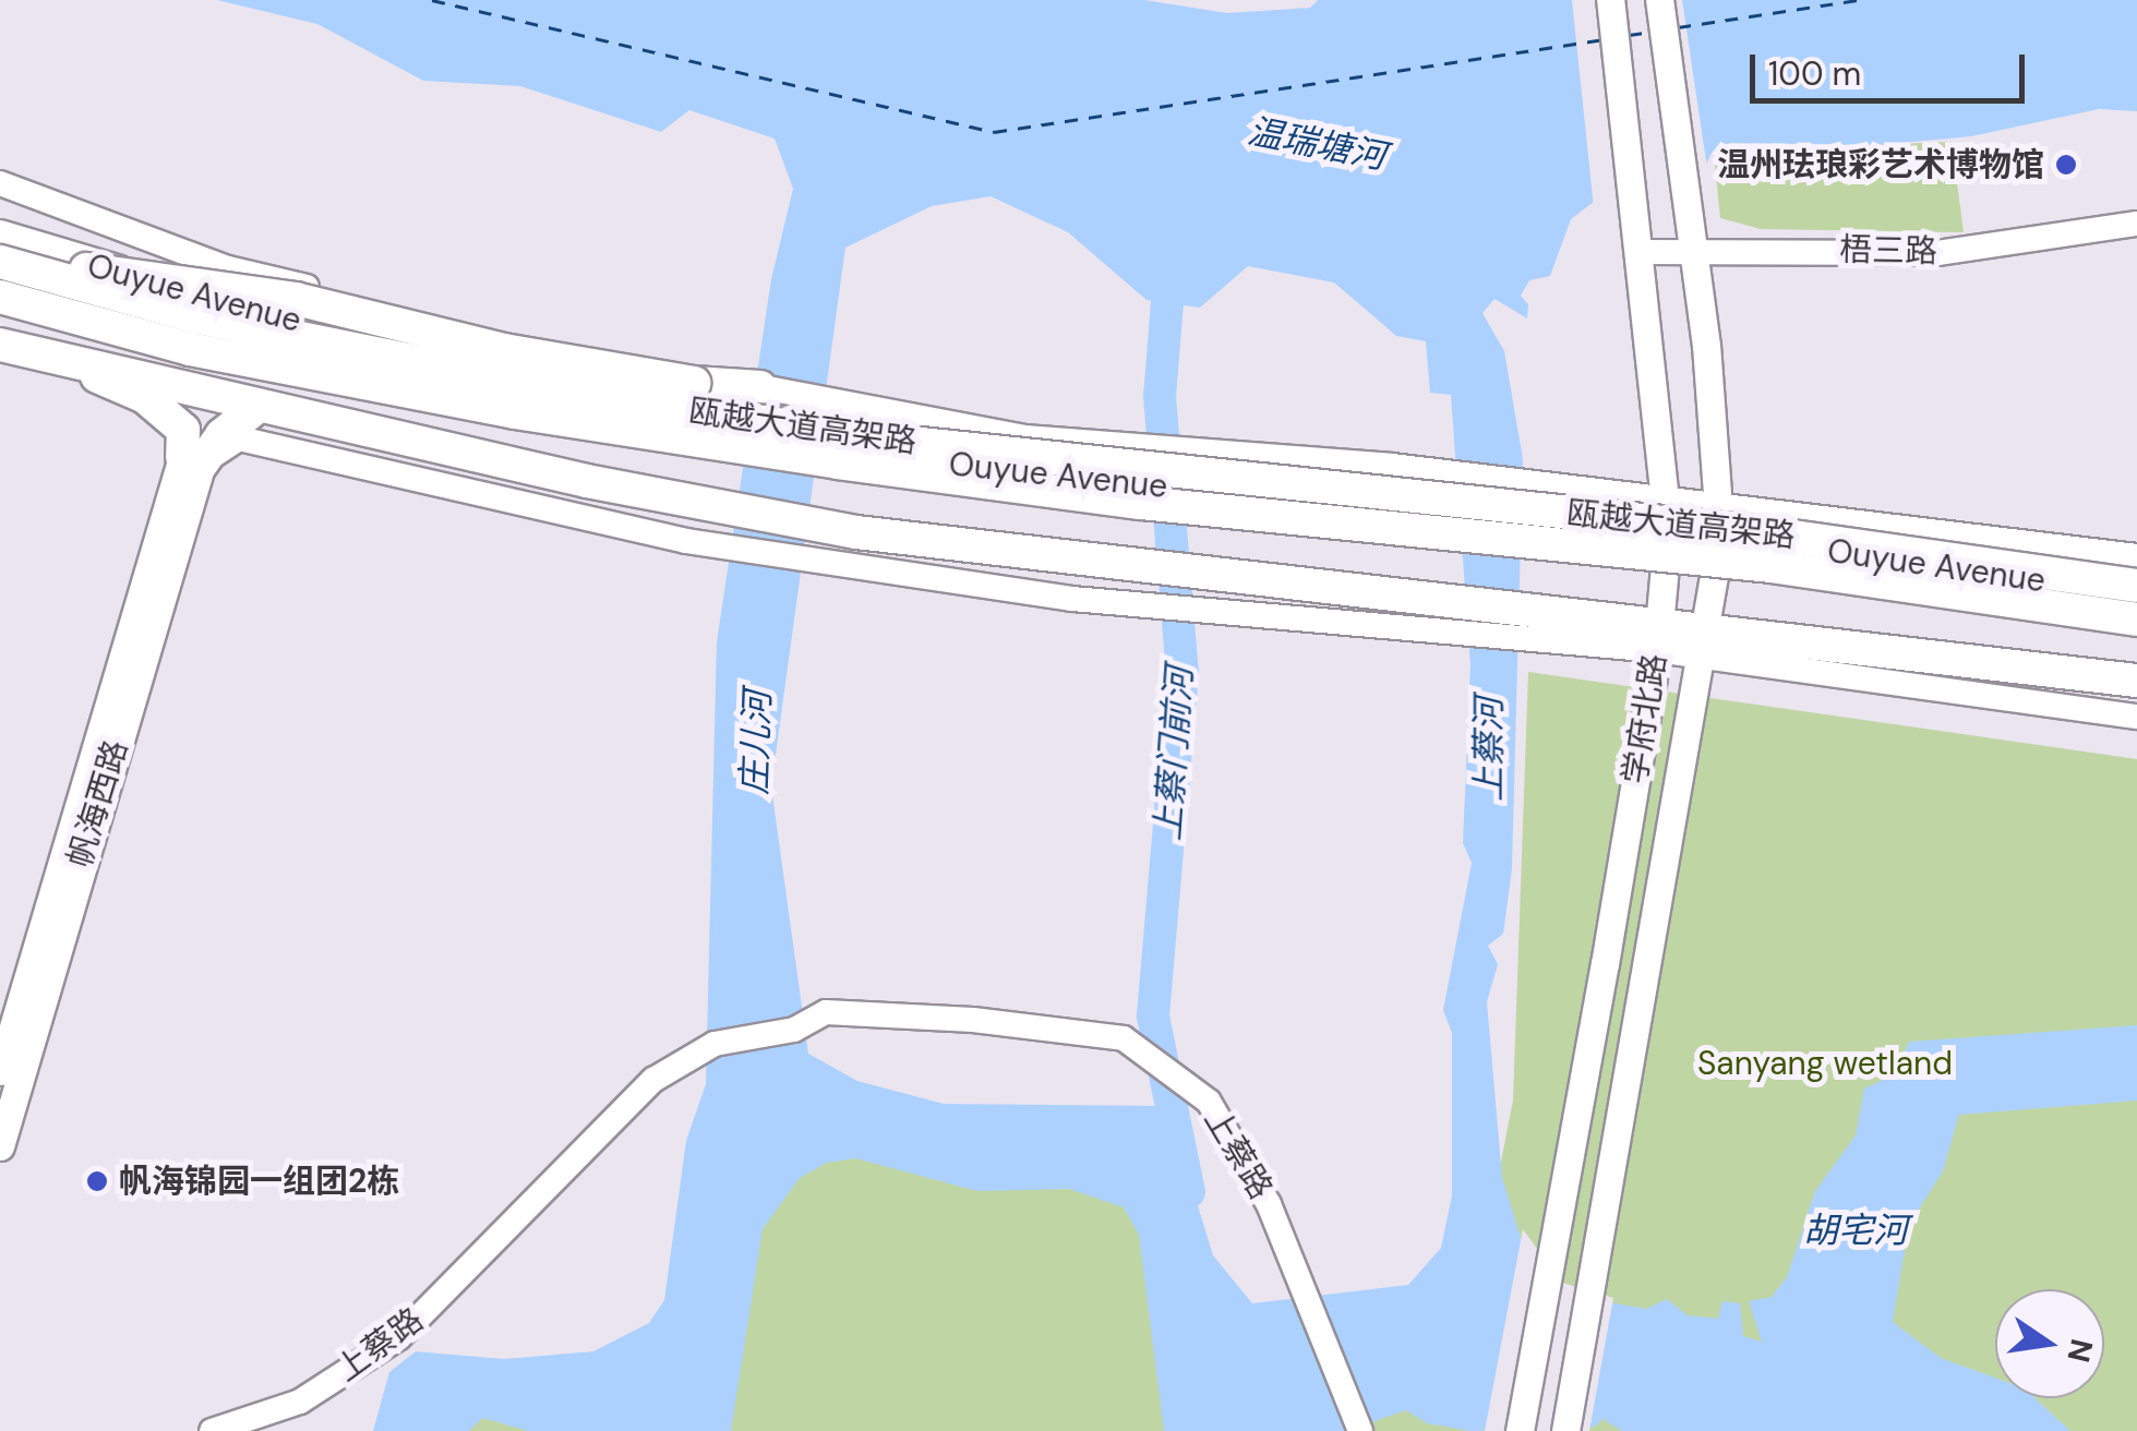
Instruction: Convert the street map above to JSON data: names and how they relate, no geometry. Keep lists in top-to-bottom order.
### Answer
{
  "streets": {
    "main road": [
      "Ouyue Avenue",
      "瓯越大道高架路",
      "学府北路",
      "帆海西路"
    ],
    "street": ["梧三路", "上蔡路"]
  },
  "crossings": [
    ["梧三路", "学府北路"],
    ["Ouyue Avenue", "学府北路"]
  ],
  "water": [
    "温瑞塘河",
    "庄儿河",
    "上蔡河",
    "上蔡门前河",
    "胡宅河"
  ],
  "parks": ["Sanyang wetland"],
  "places": ["温州珐琅彩艺术博物馆", "帆海锦园一组团2栋"],
  "scale_bar": "100 m",
  "north": "right"
}
